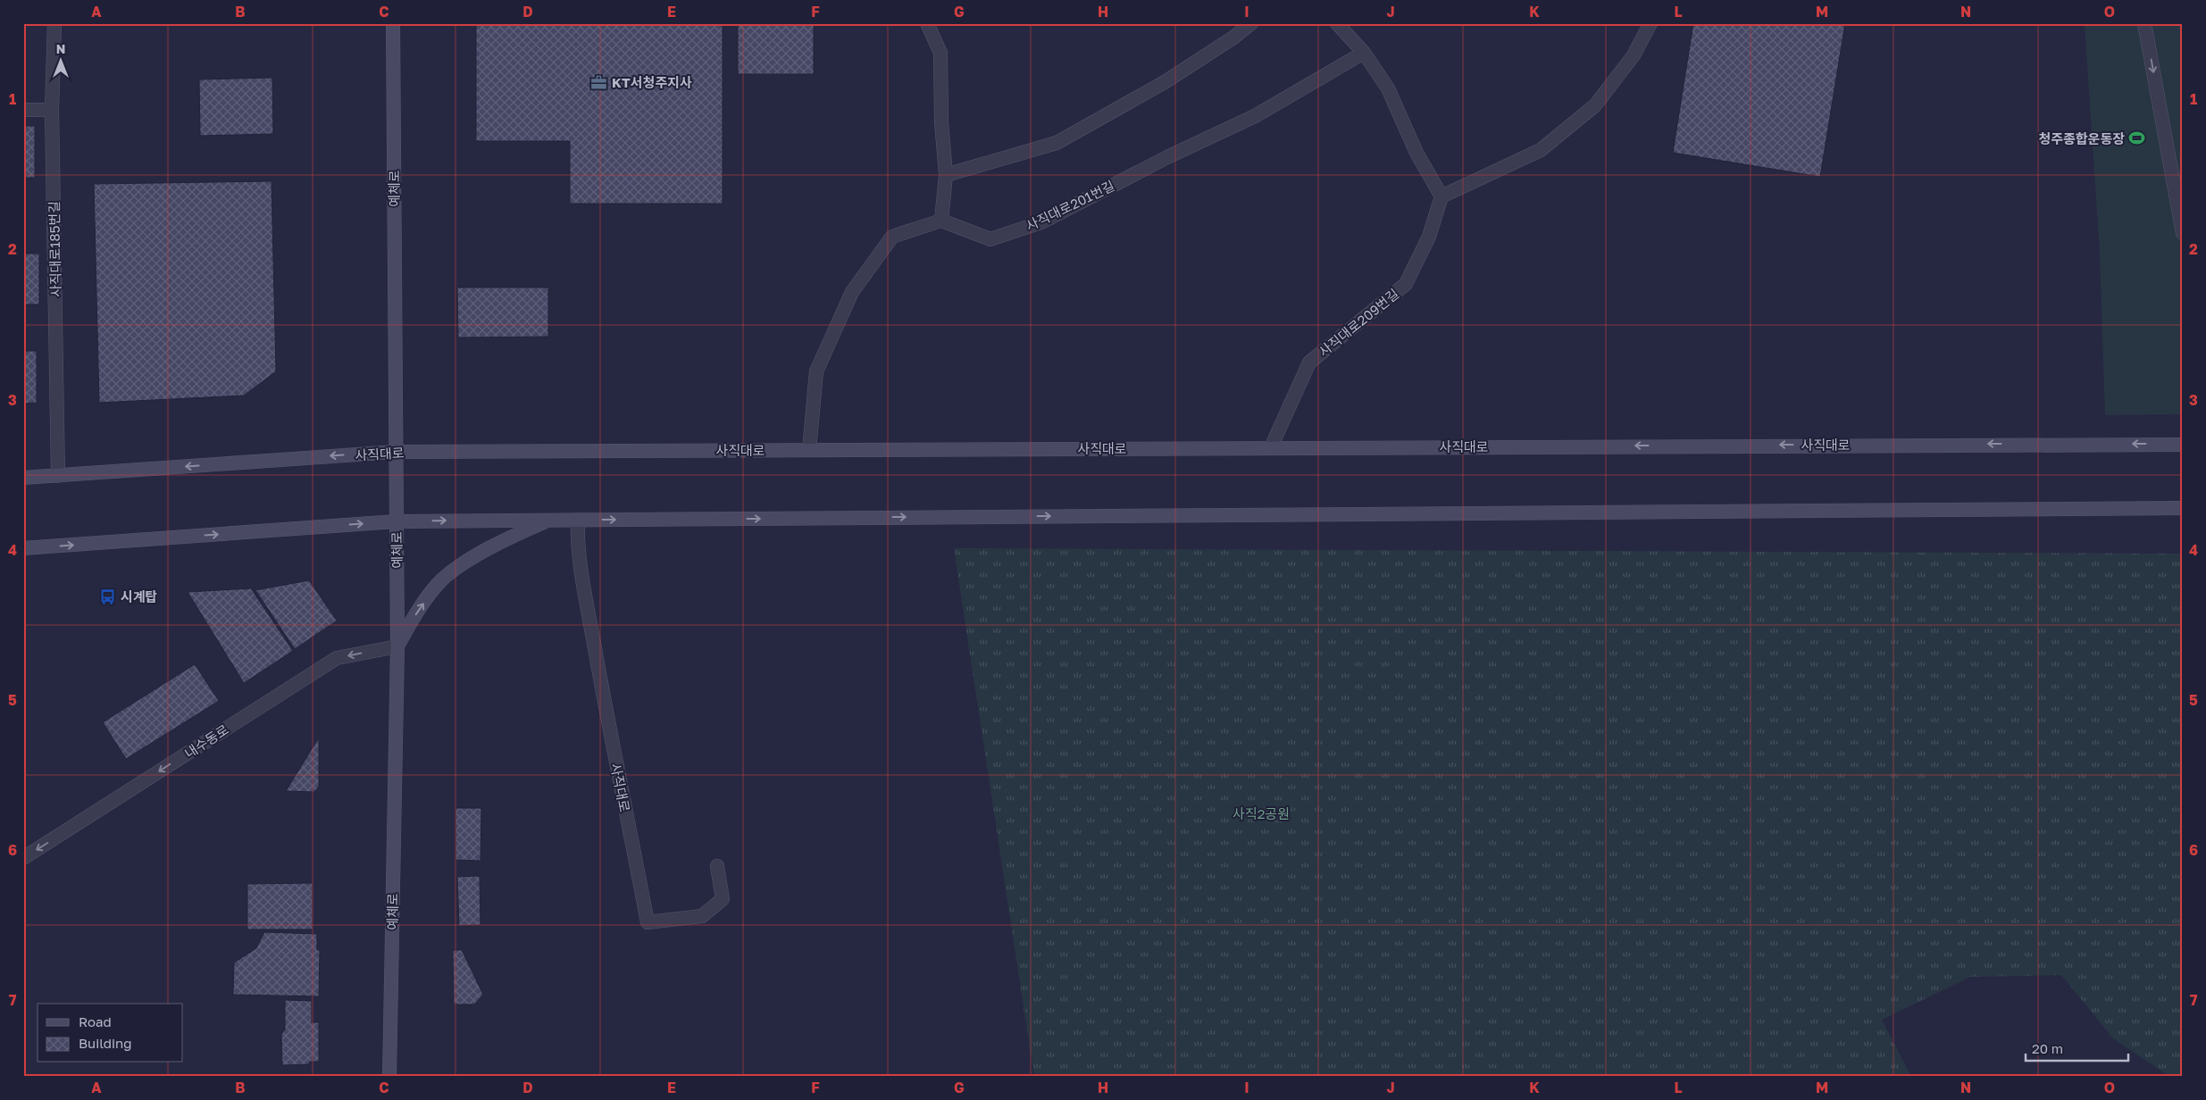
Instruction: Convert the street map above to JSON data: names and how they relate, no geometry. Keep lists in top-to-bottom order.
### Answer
{
  "streets": {
    "main road": ["예체로", "사직대로"],
    "street": [
      "사직대로201번길",
      "사직대로185번길",
      "사직대로209번길",
      "내수동로"
    ]
  },
  "crossings": [
    ["예체로", "사직대로"],
    ["예체로", "내수동로"],
    ["사직대로185번길", "사직대로"],
    ["사직대로209번길", "사직대로"]
  ],
  "one_way": ["내수동로"],
  "parks": ["사직2공원"],
  "places": {
    "office": ["KT서청주지사"],
    "sports": ["청주종합운동장"],
    "bus stop": ["시계탑"]
  },
  "legend": ["Road", "Building"],
  "scale_bar": "20 m",
  "north": "top",
  "grid": {
    "columns": [
      "A",
      "B",
      "C",
      "D",
      "E",
      "F",
      "G",
      "H",
      "I",
      "J",
      "K",
      "L",
      "M",
      "N",
      "O"
    ],
    "rows": [
      "1",
      "2",
      "3",
      "4",
      "5",
      "6",
      "7"
    ]
  }
}
